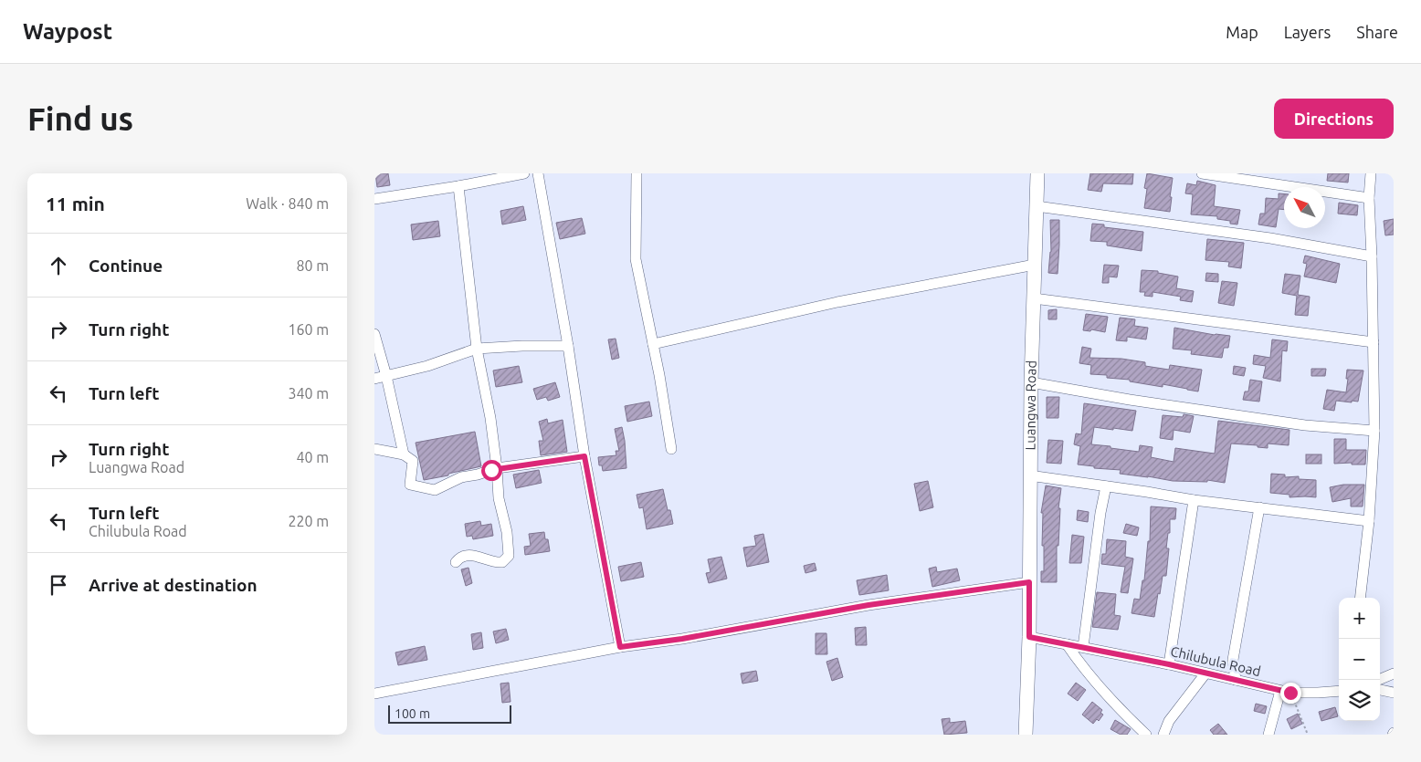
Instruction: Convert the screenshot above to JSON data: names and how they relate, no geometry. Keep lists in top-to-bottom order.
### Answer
{
  "streets": {
    "street": ["Luangwa Road", "Chilubula Road"]
  },
  "crossings": [
    ["Luangwa Road", "Chilubula Road"]
  ],
  "scale_bar": "100 m",
  "north": "top left",
  "page": {
    "header": "Waypost",
    "nav": ["Map", "Layers", "Share"],
    "buttons": "Directions",
    "title": "Find us",
    "heading": ["11 min", "Walk · 840 m"],
    "list": [
      ["Continue", "80 m"],
      ["Turn right", "160 m"],
      ["Turn left", "340 m"],
      ["Turn right", "Luangwa Road", "40 m"],
      ["Turn left", "Chilubula Road", "220 m"],
      "Arrive at destination"
    ],
    "map_buttons": ["+", "−"],
    "scale": "100 m"
  }
}
